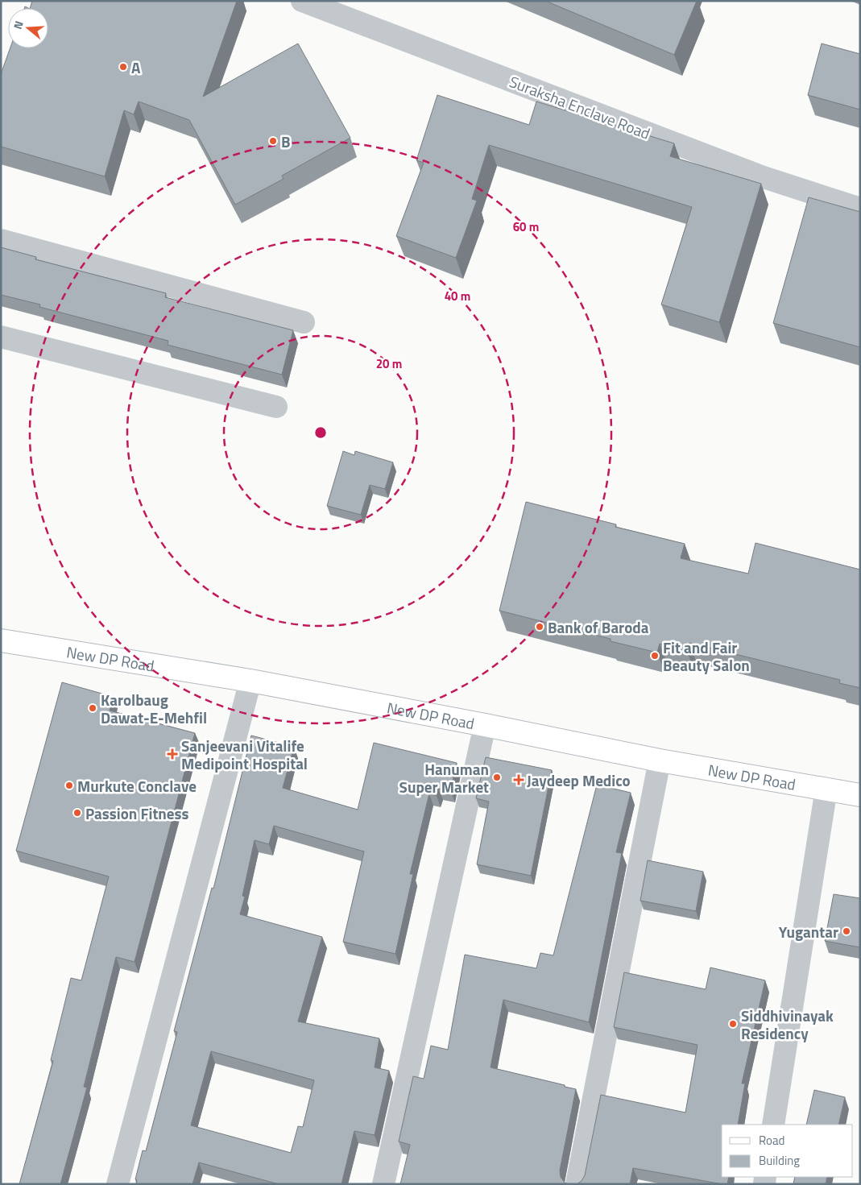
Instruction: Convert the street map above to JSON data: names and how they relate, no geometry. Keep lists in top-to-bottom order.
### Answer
{
  "streets": {
    "street": ["Suraksha Enclave Road", "New DP Road"]
  },
  "places": {
    "other": [
      "A",
      "B",
      "Bank of Baroda",
      "Fit and Fair Beauty Salon",
      "Karolbaug Dawat-E-Mehfil",
      "Hanuman Super Market",
      "Murkute Conclave",
      "Passion Fitness",
      "Yugantar",
      "Siddhivinayak Residency"
    ],
    "health": ["Sanjeevani Vitalife Medipoint Hospital", "Jaydeep Medico"]
  },
  "legend": ["Road", "Building"],
  "north": "left",
  "rings": ["60 m", "40 m", "20 m"]
}
